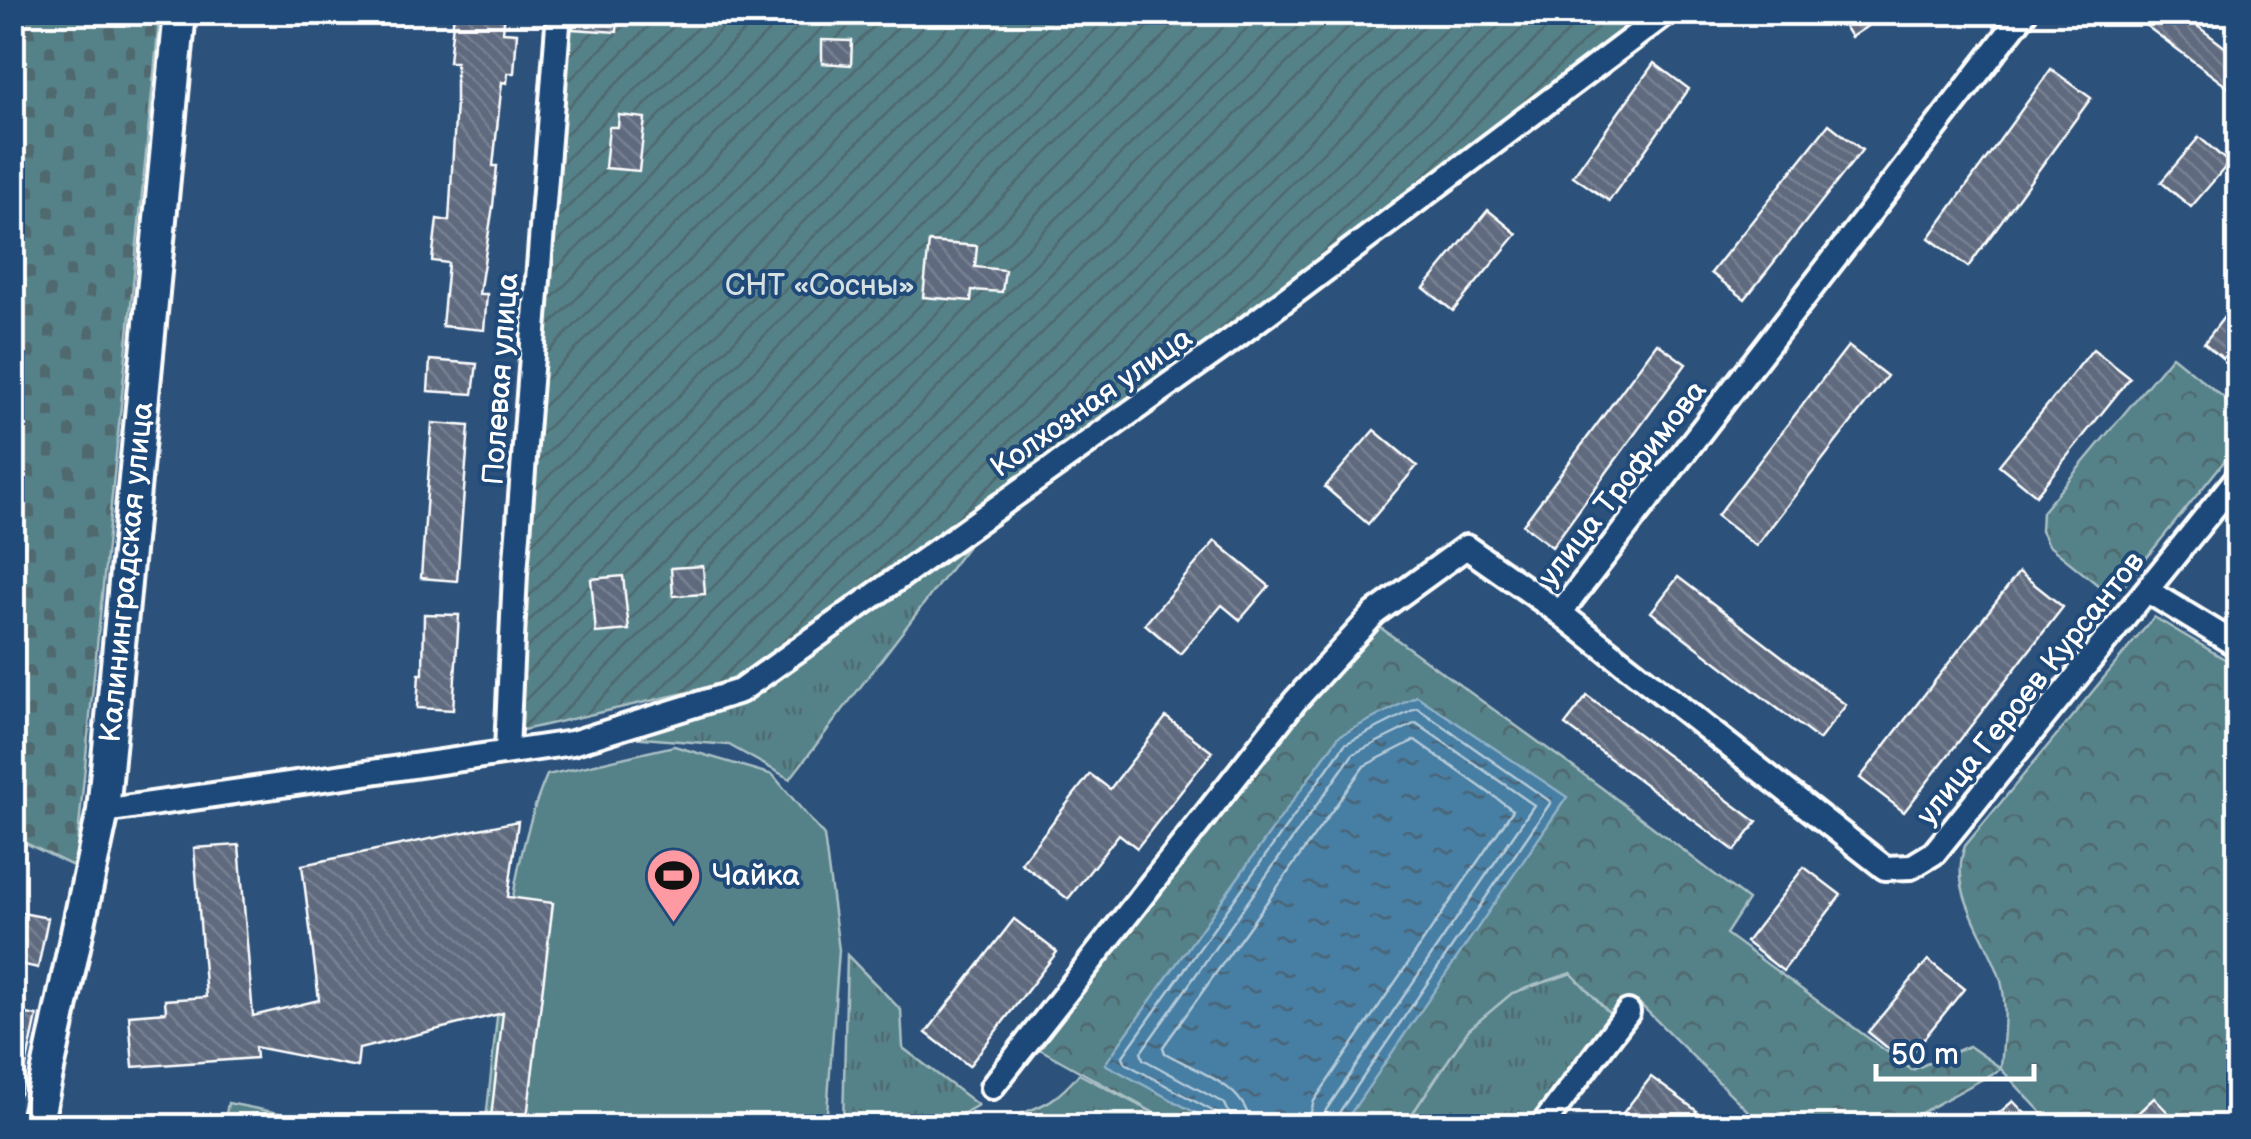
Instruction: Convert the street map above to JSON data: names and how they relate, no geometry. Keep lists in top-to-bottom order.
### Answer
{
  "streets": {
    "street": [
      "Полевая улица",
      "Колхозная улица",
      "улица Трофимова",
      "Калининградская улица",
      "улица Героев Курсантов"
    ]
  },
  "crossings": [
    ["Полевая улица", "Колхозная улица"],
    ["Колхозная улица", "Калининградская улица"],
    ["улица Трофимова", "улица Героев Курсантов"]
  ],
  "parks": ["СНТ «Сосны»"],
  "places": {
    "sports": ["Чайка"]
  },
  "scale_bar": "50 m"
}
